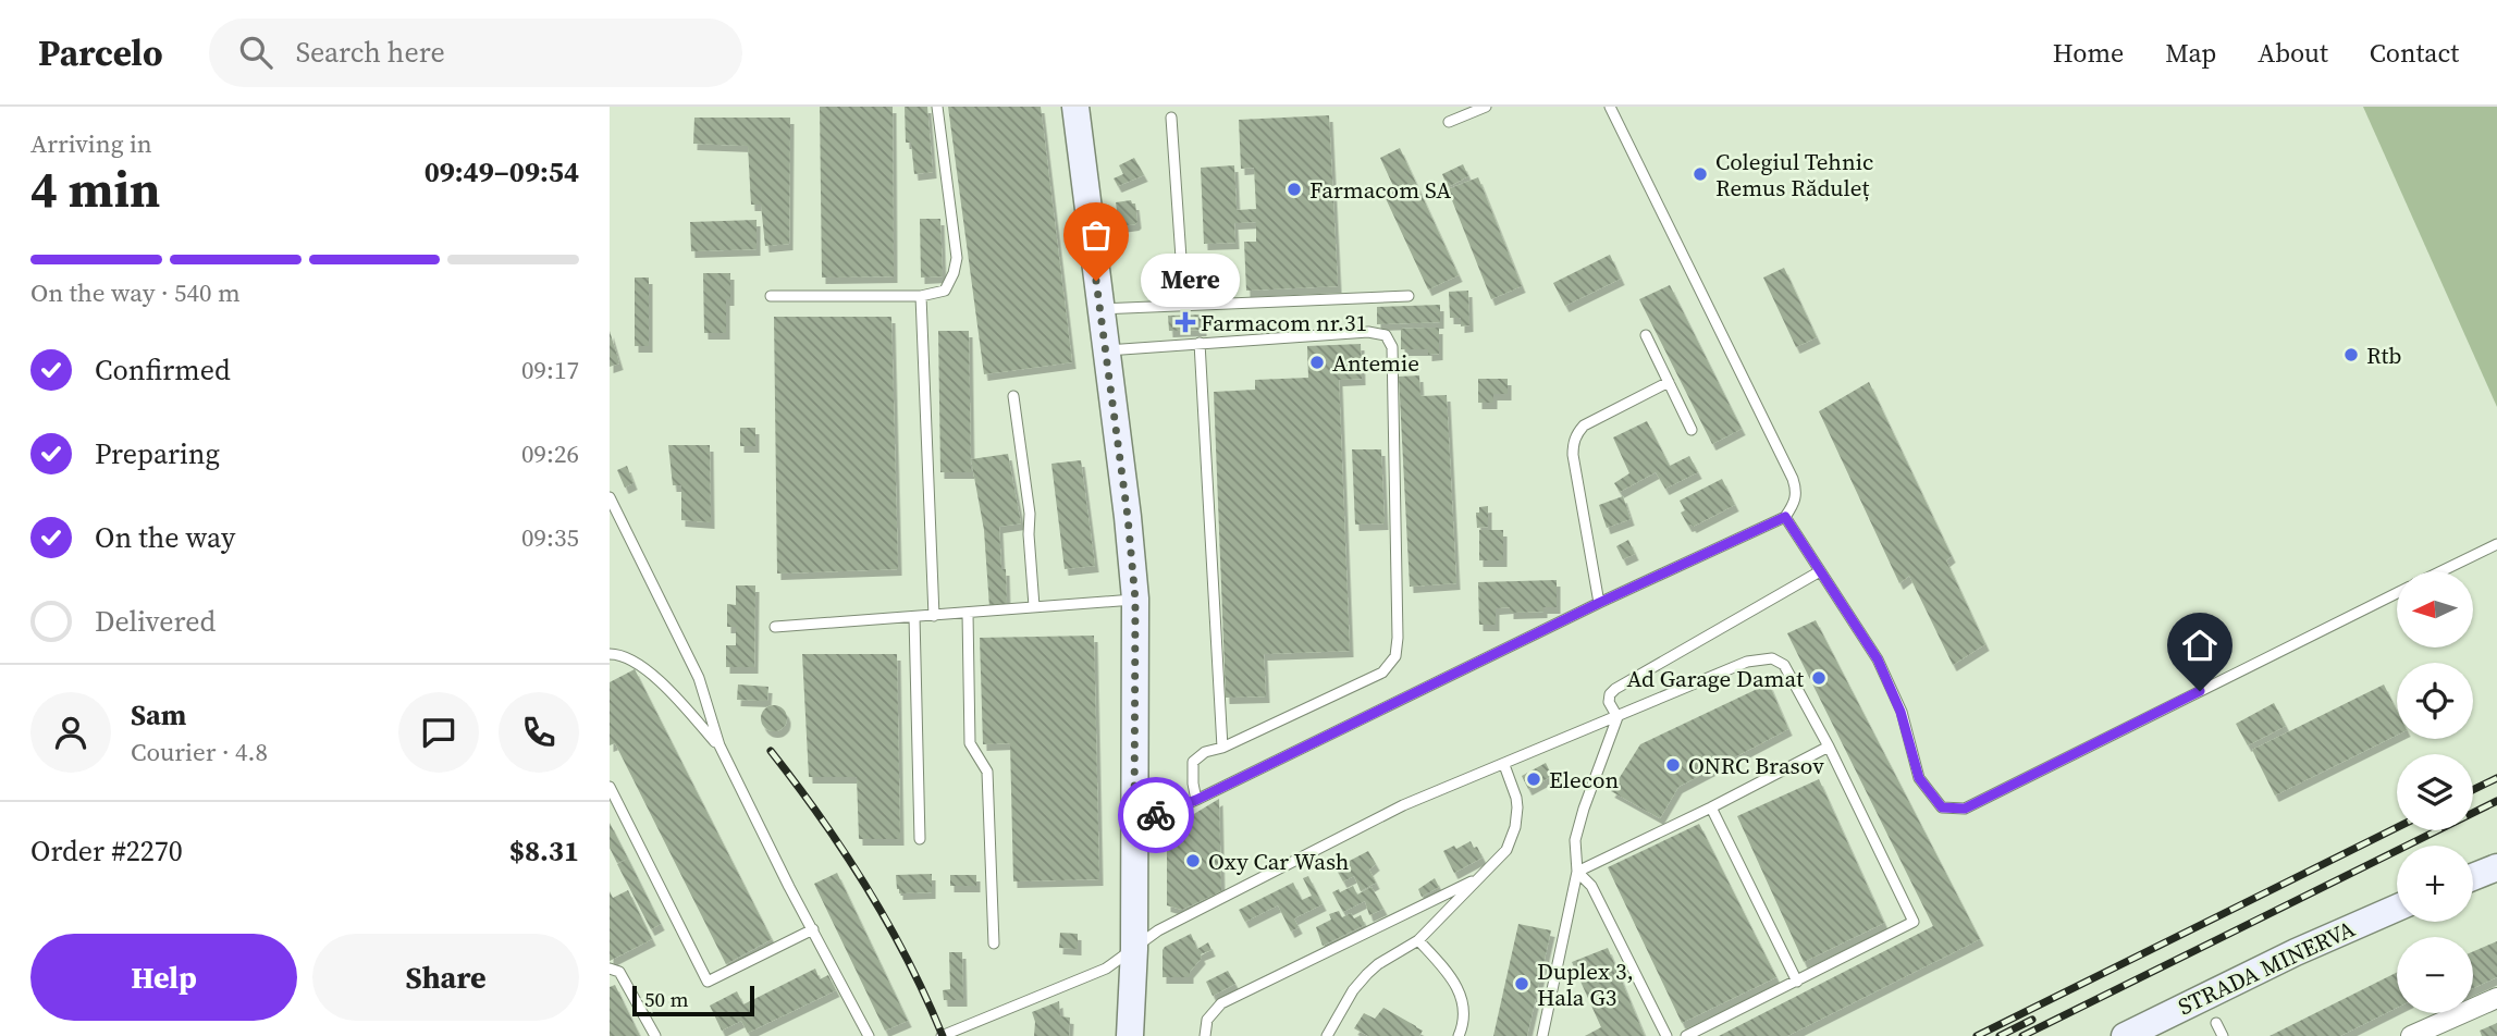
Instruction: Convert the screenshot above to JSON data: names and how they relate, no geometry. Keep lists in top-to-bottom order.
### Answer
{
  "streets": {
    "main road": ["STRADA MINERVA"]
  },
  "places": {
    "other": [
      "Colegiul Tehnic Remus Răduleț",
      "Farmacom SA",
      "Mere",
      "Rtb",
      "Antemie",
      "Ad Garage Damat",
      "ONRC Brasov",
      "Elecon",
      "Oxy Car Wash",
      "Duplex 3, Hala G3"
    ],
    "health": ["Farmacom nr.31"]
  },
  "scale_bar": "50 m",
  "north": "left",
  "page": {
    "header": "Parcelo",
    "search": "Search here",
    "nav": [
      "Home",
      "Map",
      "About",
      "Contact"
    ],
    "heading": ["4 min", "Arriving in", "09:49–09:54"],
    "panel": [
      "Sam",
      "Courier · 4.8",
      "Order #2270",
      "$8.31"
    ],
    "bar": "On the way · 540 m",
    "bubble": "Mere",
    "list": [
      ["Confirmed", "09:17"],
      ["Preparing", "09:26"],
      ["On the way", "09:35"],
      "Delivered"
    ],
    "map_buttons": ["+", "−"],
    "buttons": ["Help", "Share"],
    "scale": "50 m"
  }
}
